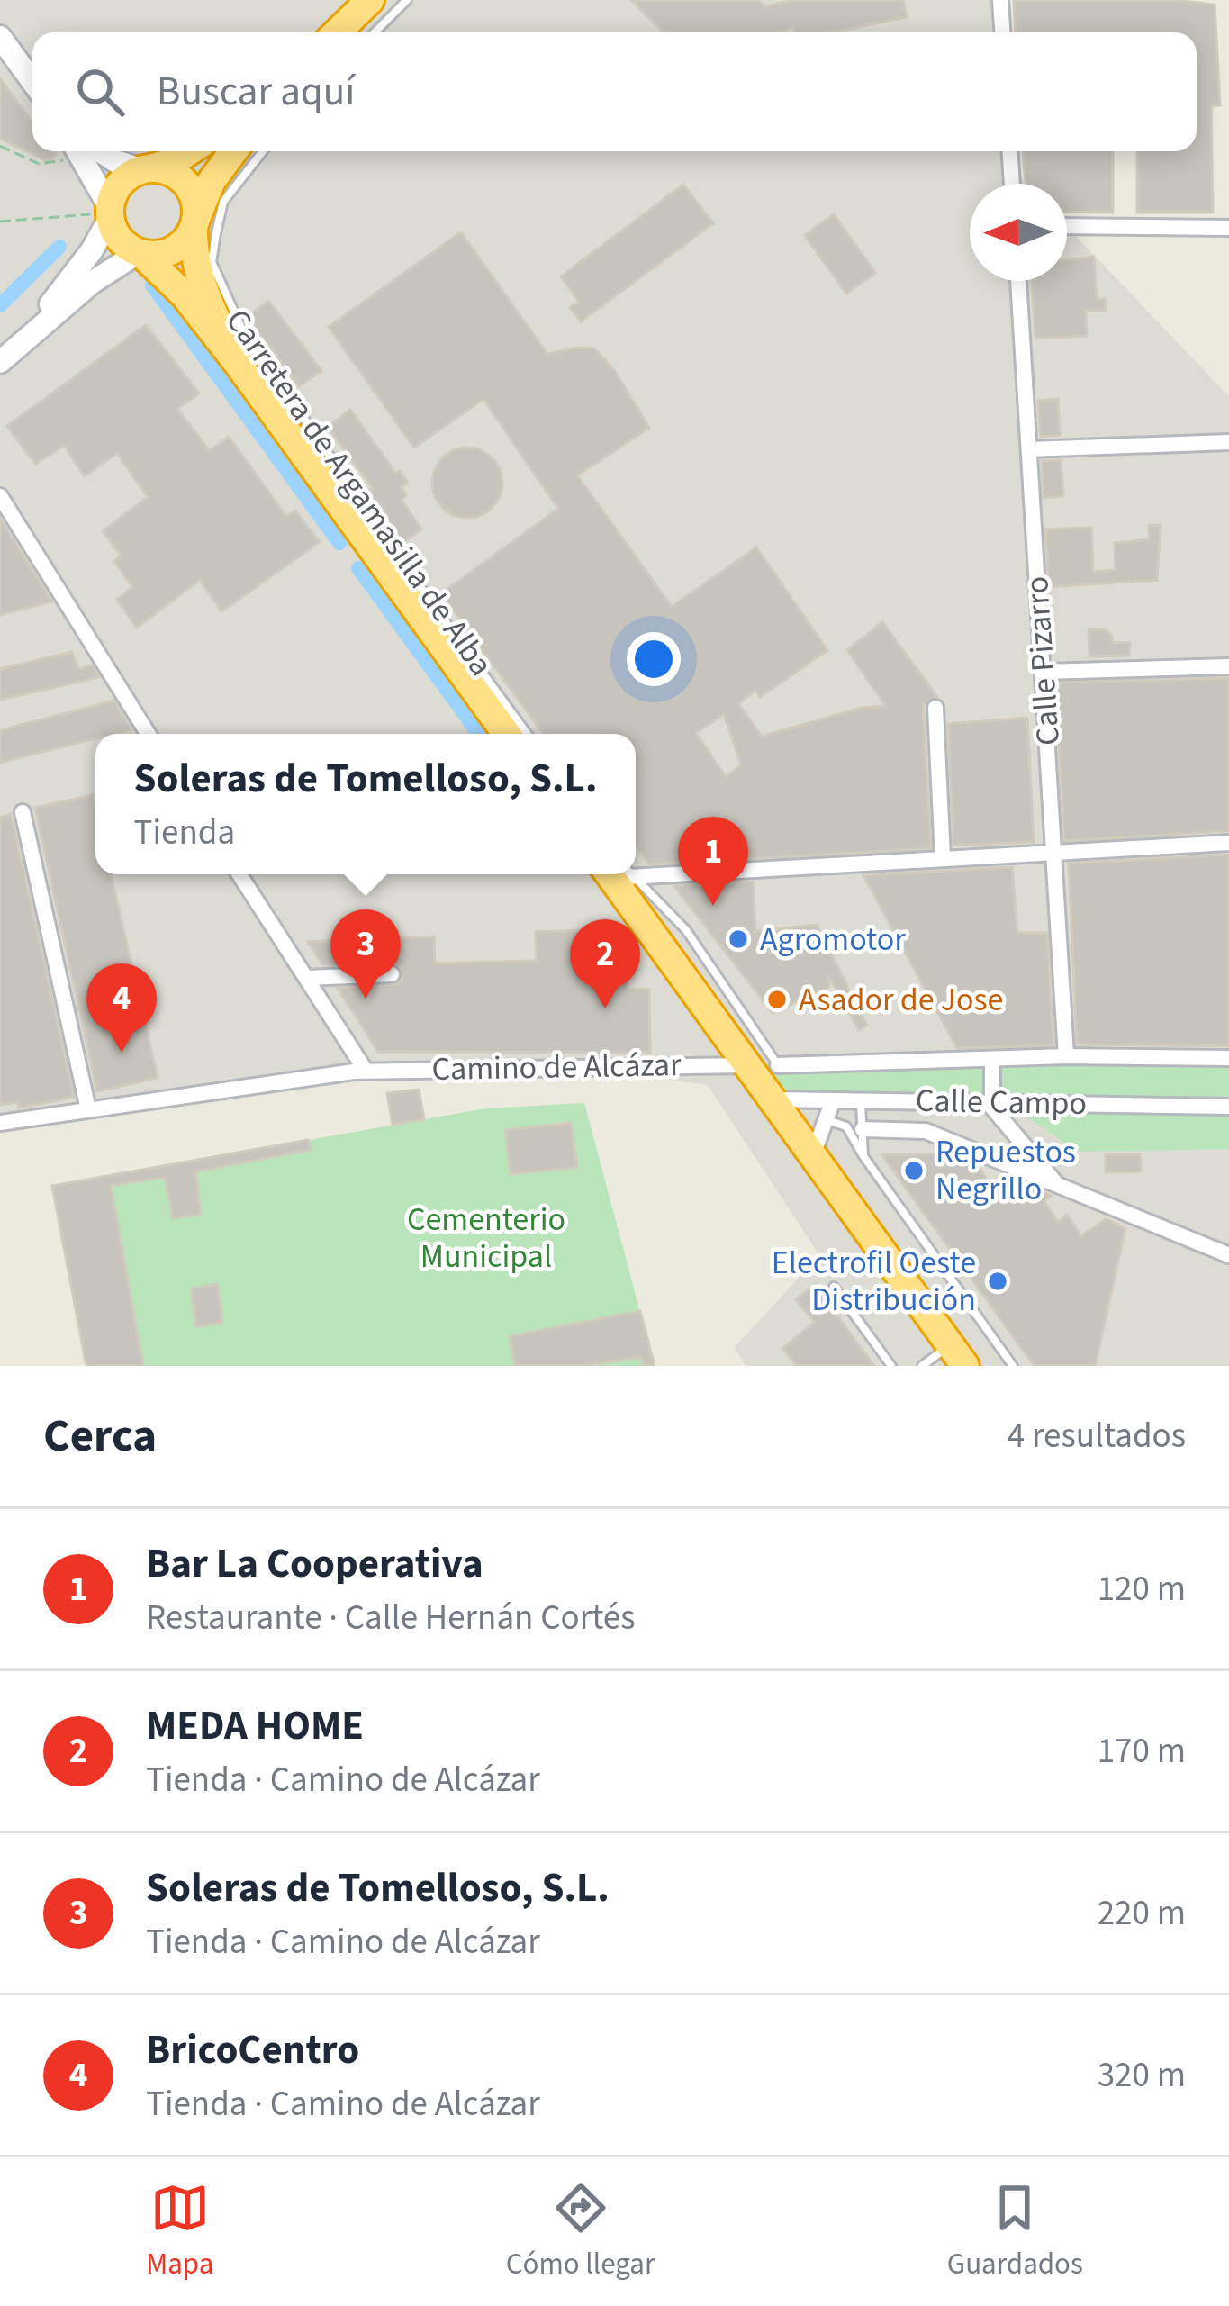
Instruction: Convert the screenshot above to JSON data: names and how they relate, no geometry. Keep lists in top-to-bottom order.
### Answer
{
  "streets": {
    "highway": ["Carretera de Argamasilla de Alba"],
    "street": ["Calle Pizarro", "Camino de Alcázar", "Calle Campo"]
  },
  "crossings": [
    ["Calle Pizarro", "Calle Campo"]
  ],
  "parks": ["Cementerio Municipal"],
  "places": [
    "Agromotor",
    "Asador de Jose",
    "Repuestos Negrillo",
    "Electrofil Oeste Distribución"
  ],
  "north": "left",
  "page": {
    "search": "Buscar aquí",
    "popup": ["Soleras de Tomelloso, S.L.", "Tienda"],
    "pins": [
      "1",
      "3",
      "2",
      "4"
    ],
    "heading": ["Cerca", "4 resultados"],
    "list": [
      {
        "mark": "1",
        "name": "Bar La Cooperativa",
        "note": "Restaurante · Calle Hernán Cortés",
        "value": "120 m"
      },
      {
        "mark": "2",
        "name": "MEDA HOME",
        "note": "Tienda · Camino de Alcázar",
        "value": "170 m"
      },
      {
        "mark": "3",
        "name": "Soleras de Tomelloso, S.L.",
        "note": "Tienda · Camino de Alcázar",
        "value": "220 m"
      },
      {
        "mark": "4",
        "name": "BricoCentro",
        "note": "Tienda · Camino de Alcázar",
        "value": "320 m"
      }
    ],
    "nav": ["Mapa", "Cómo llegar", "Guardados"]
  }
}
